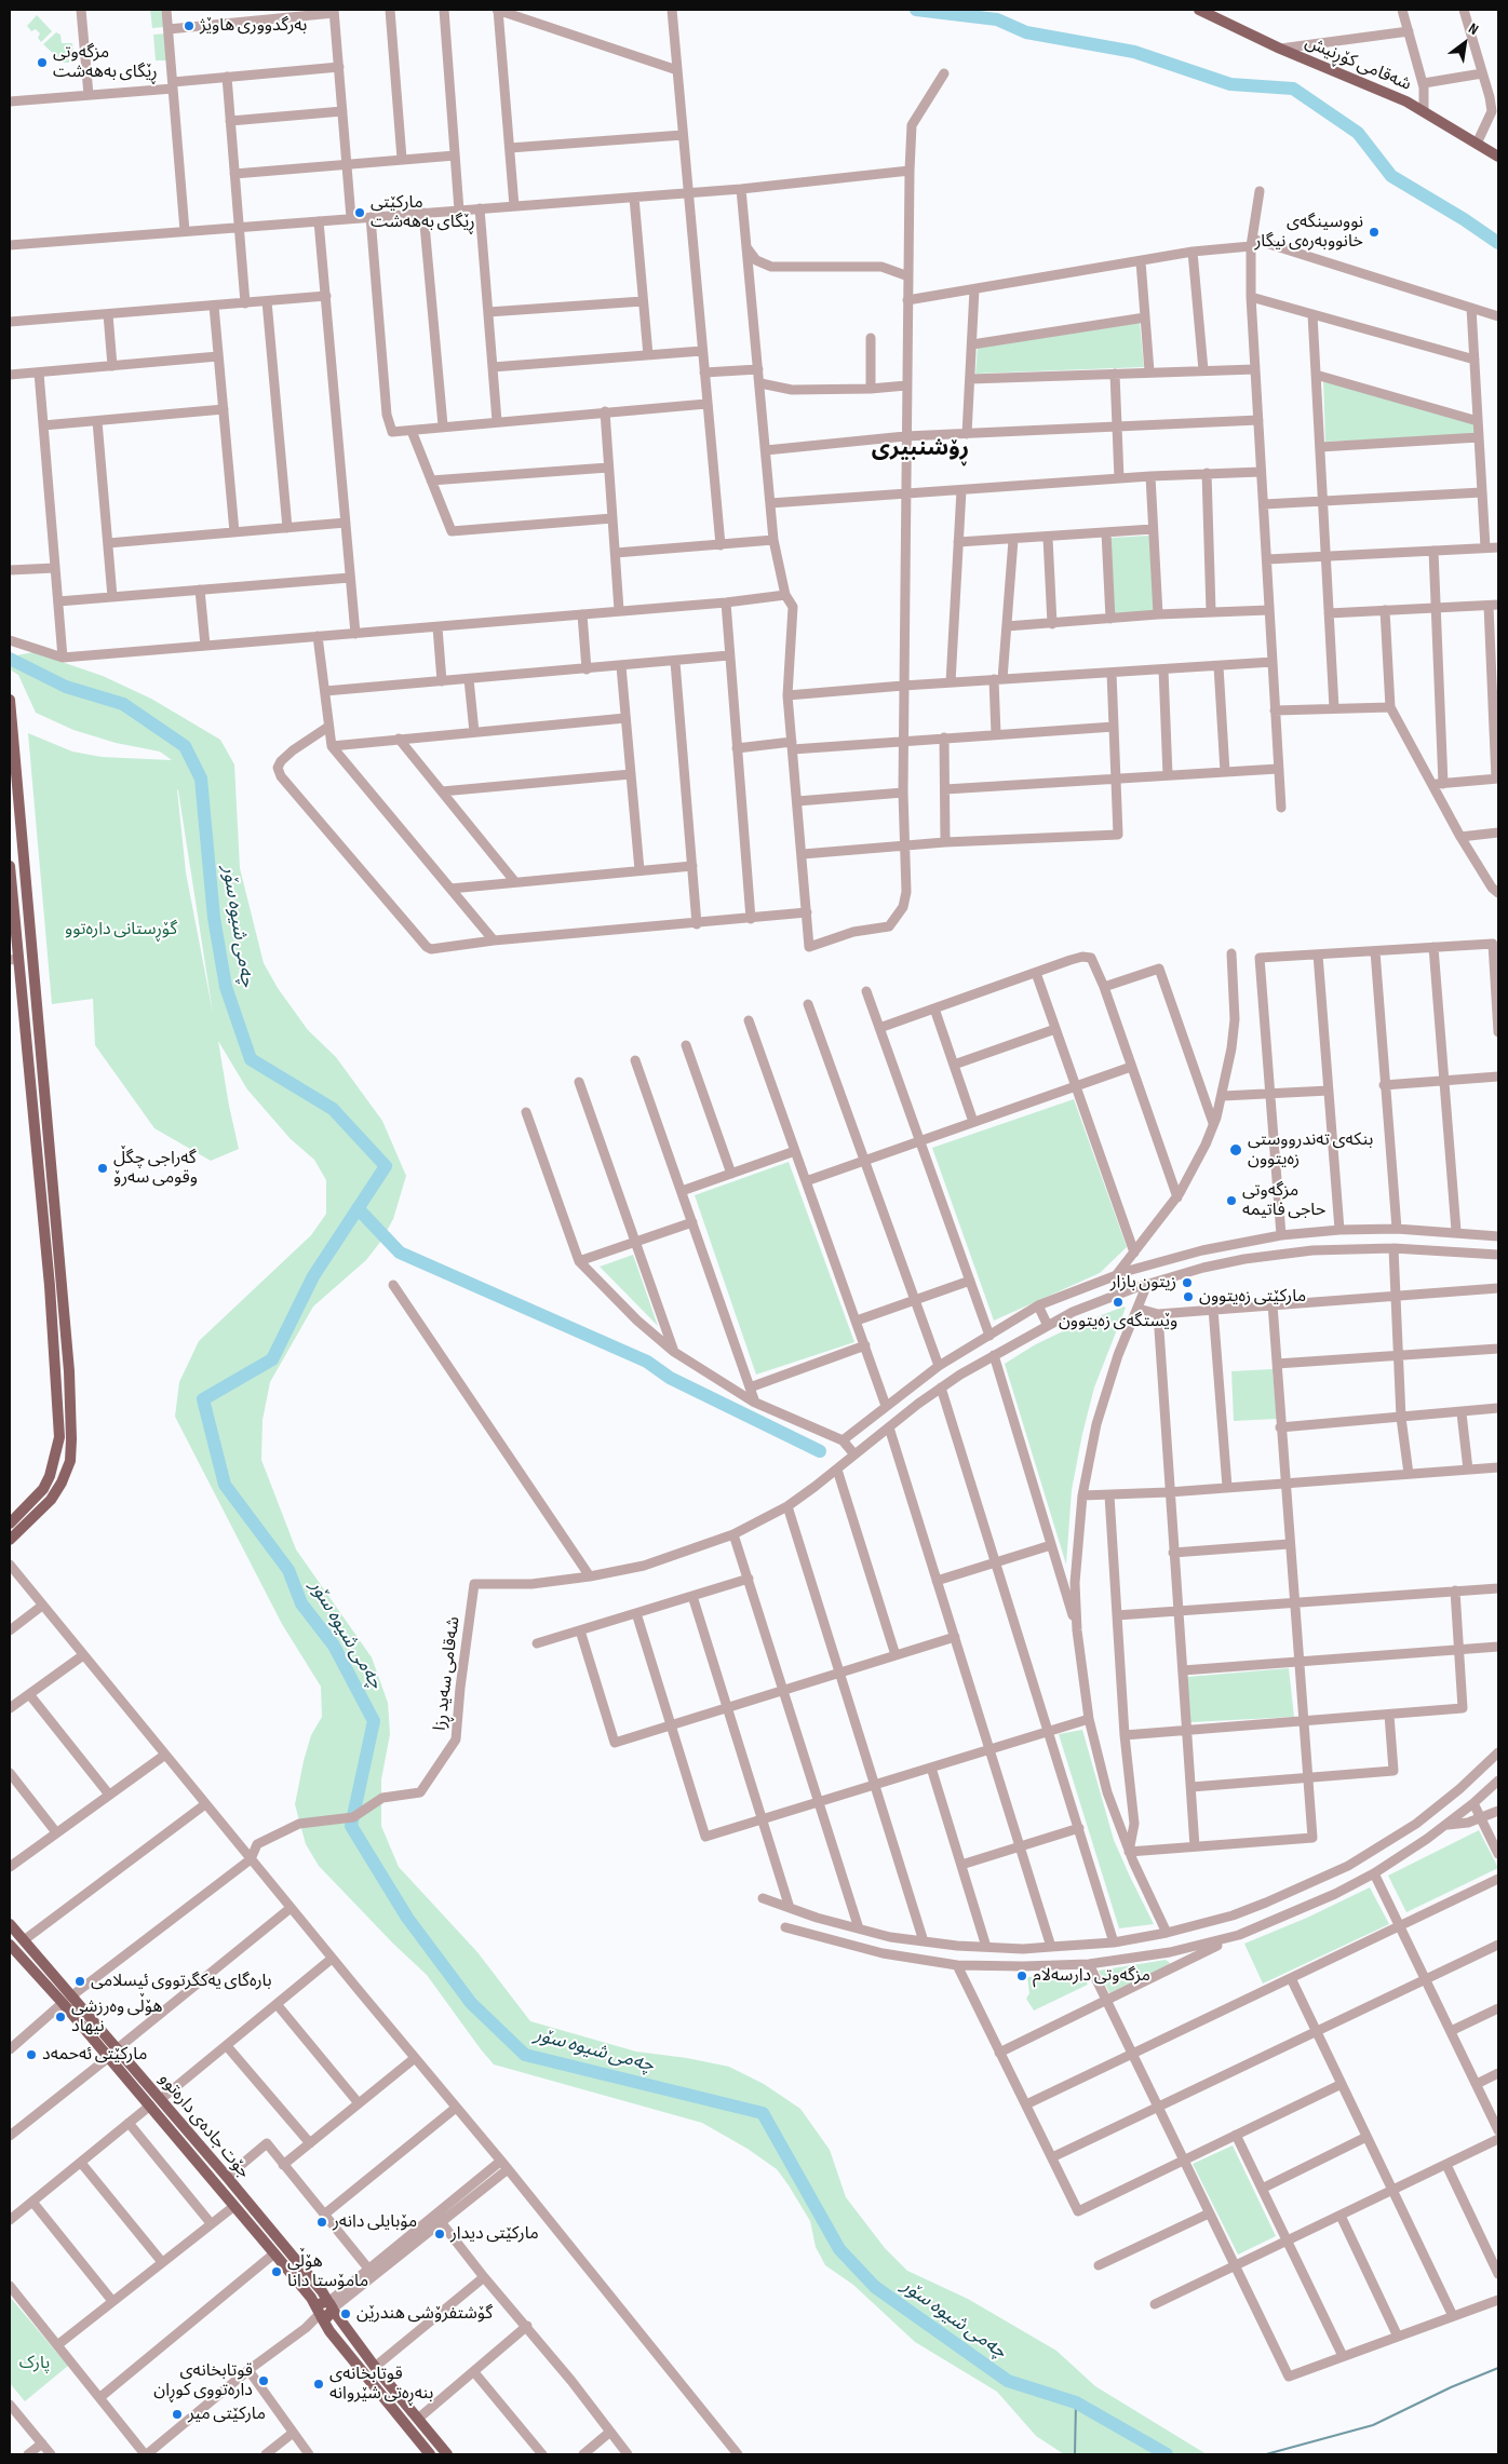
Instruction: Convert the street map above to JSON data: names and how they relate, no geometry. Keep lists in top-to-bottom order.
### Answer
{
  "streets": {
    "main road": ["شەقامی کۆڕنیش", "جۆت جادەی دارەتوو"],
    "street": ["شەقامی سەید ڕزا"]
  },
  "crossings": [
    ["شەقامی سەید ڕزا", "جۆت جادەی دارەتوو"]
  ],
  "districts": ["ڕۆشنبیری"],
  "water": ["چەمی شیوە سۆر"],
  "parks": ["گۆڕستانی دارەتوو", "پارک"],
  "places": [
    "بەرگدووری هاوێژ",
    "مزگەوتی ڕێگای بەھەشت",
    "مارکێتی ڕێگای بەهەشت",
    "نووسینگەی خانووبەرەی نیگار",
    "بنکەی تەندرووستی زەیتوون",
    "گەراجی چگڵ وقومی سەرۆ",
    "مزگەوتی حاجی فاتیمە",
    "زيتون بازار",
    "مارکێتی زەیتوون",
    "وێستگەی زەیتوون",
    "مزگەوتی دارسەلام",
    "بارەگای یەکگرتووی ئیسلامی",
    "هۆڵی وەرزشی نیهاد",
    "مارکێتی ئەحمەد",
    "مۆبایلی دانەر",
    "مارکێتی دیدار",
    "هۆڵی مامۆستا دانا",
    "گۆشتفرۆشی هندرێن",
    "قوتابخانەی دارەتووی کوڕان",
    "قوتابخانەی بنەڕەتی شێروانە",
    "مارکێتی میر"
  ],
  "north": "top right"
}
